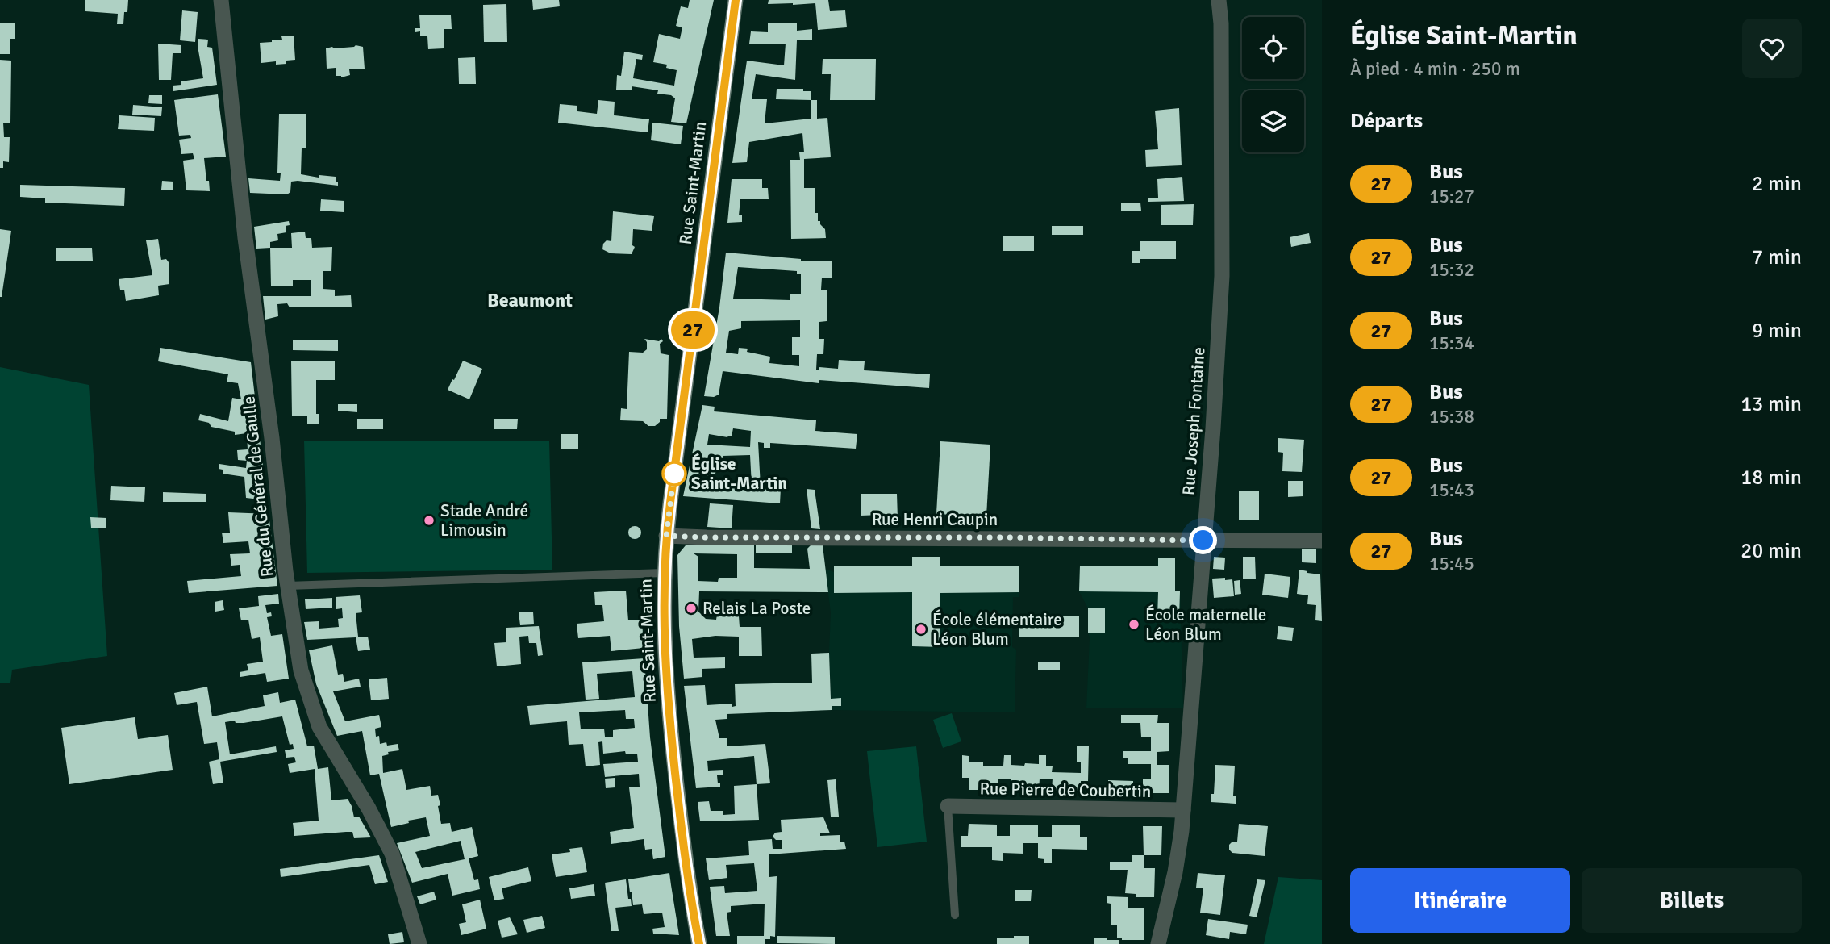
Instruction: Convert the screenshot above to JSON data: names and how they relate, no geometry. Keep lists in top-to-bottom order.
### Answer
{
  "streets": {
    "main road": ["Rue Saint-Martin"],
    "street": [
      "Rue Joseph Fontaine",
      "Rue du Général de Gaulle",
      "Rue Henri Caupin",
      "Rue Pierre de Coubertin"
    ]
  },
  "crossings": [
    ["Rue Saint-Martin", "Rue Henri Caupin"],
    ["Rue Joseph Fontaine", "Rue Henri Caupin"],
    ["Rue Joseph Fontaine", "Rue Pierre de Coubertin"]
  ],
  "districts": ["Beaumont"],
  "places": [
    "Église Saint-Martin",
    "Stade André Limousin",
    "Relais La Poste",
    "École maternelle Léon Blum",
    "École élémentaire Léon Blum"
  ],
  "lines": ["bus line 27"],
  "page": {
    "on_map": "27",
    "heading": [
      ["Église Saint-Martin", "À pied · 4 min · 250 m"],
      "Départs"
    ],
    "list": [
      {
        "mark": "27",
        "name": "Bus",
        "note": "15:27",
        "value": "2 min"
      },
      {
        "mark": "27",
        "name": "Bus",
        "note": "15:32",
        "value": "7 min"
      },
      {
        "mark": "27",
        "name": "Bus",
        "note": "15:34",
        "value": "9 min"
      },
      {
        "mark": "27",
        "name": "Bus",
        "note": "15:38",
        "value": "13 min"
      },
      {
        "mark": "27",
        "name": "Bus",
        "note": "15:43",
        "value": "18 min"
      },
      {
        "mark": "27",
        "name": "Bus",
        "note": "15:45",
        "value": "20 min"
      }
    ],
    "buttons": ["Itinéraire", "Billets"]
  }
}
